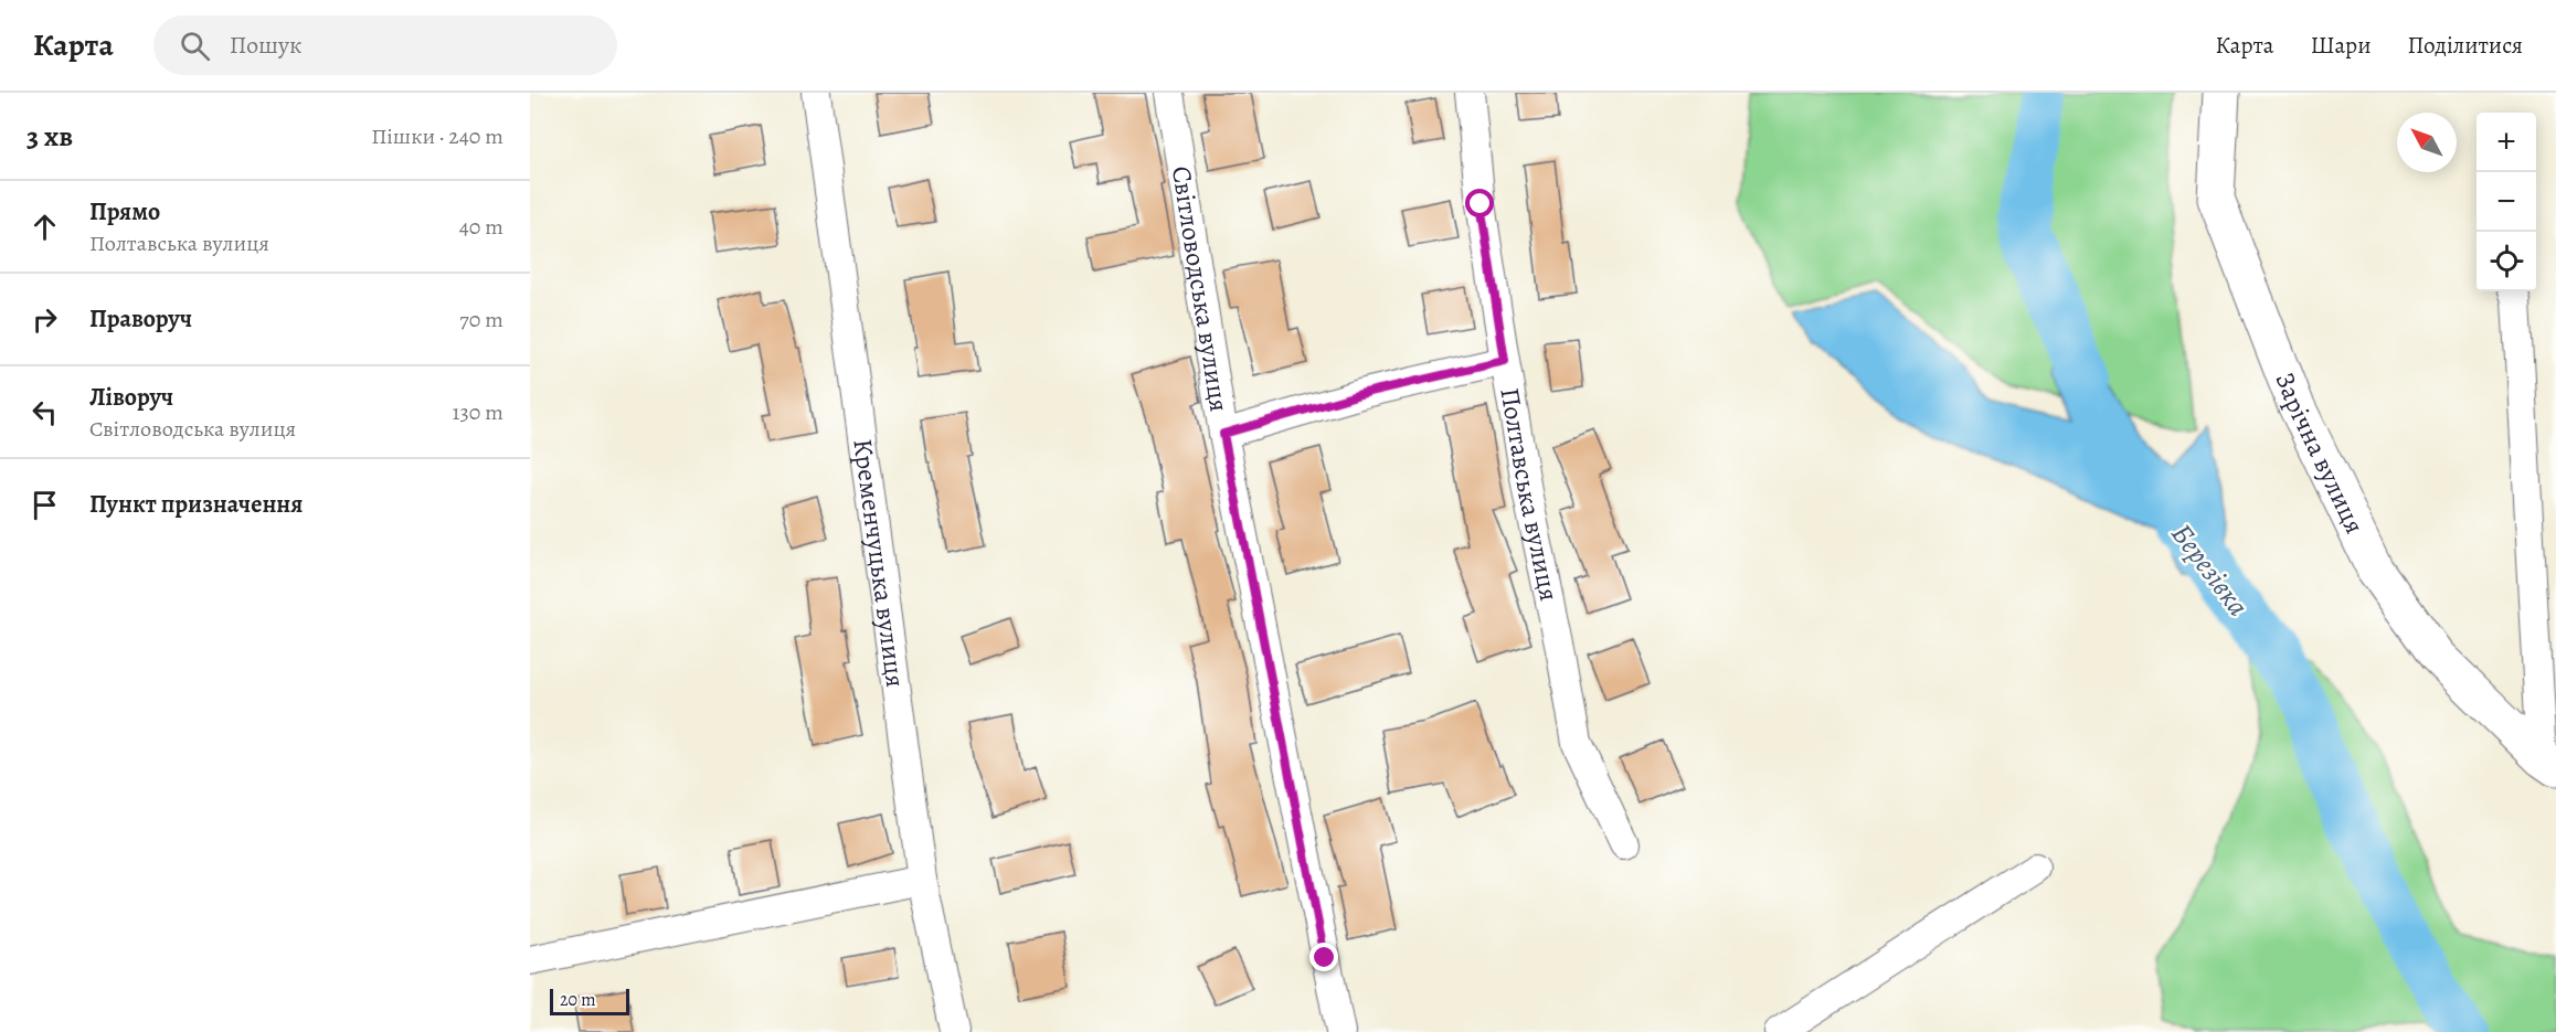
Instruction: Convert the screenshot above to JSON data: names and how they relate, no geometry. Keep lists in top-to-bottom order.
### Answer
{
  "streets": {
    "street": [
      "Світловодська вулиця",
      "Зарічна вулиця",
      "Полтавська вулиця",
      "Кременчуцька вулиця"
    ]
  },
  "water": ["Березівка"],
  "scale_bar": "20 m",
  "north": "top left",
  "page": {
    "header": "Карта",
    "search": "Пошук",
    "nav": ["Карта", "Шари", "Поділитися"],
    "heading": ["3 хв", "Пішки · 240 m"],
    "map_buttons": ["+", "−"],
    "list": [
      ["Прямо", "Полтавська вулиця", "40 m"],
      ["Праворуч", "70 m"],
      ["Ліворуч", "Світловодська вулиця", "130 m"],
      "Пункт призначення"
    ],
    "scale": "20 m"
  }
}
